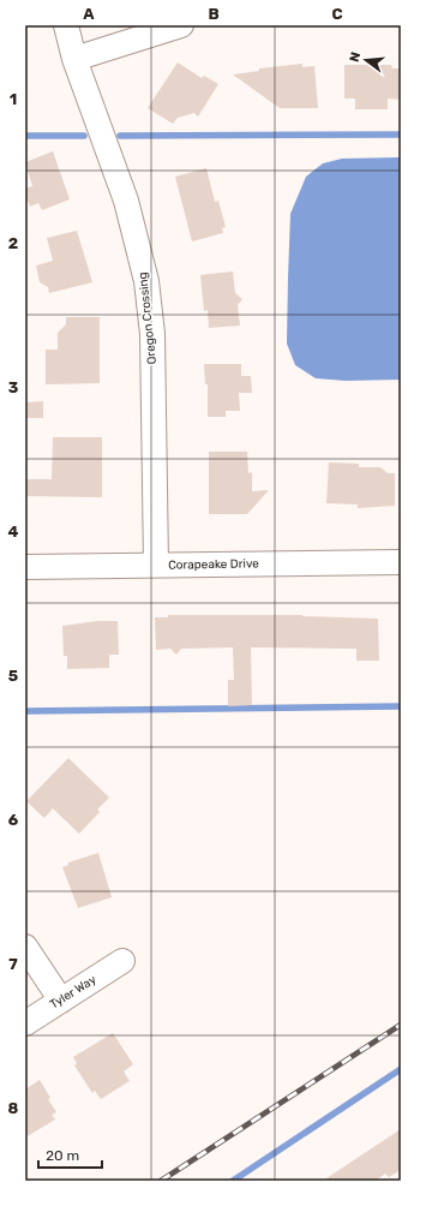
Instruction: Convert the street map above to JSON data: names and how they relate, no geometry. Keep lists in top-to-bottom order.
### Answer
{
  "streets": {
    "street": ["Oregon Crossing", "Corapeake Drive", "Tyler Way"]
  },
  "crossings": [
    ["Oregon Crossing", "Corapeake Drive"]
  ],
  "scale_bar": "20 m",
  "north": "left",
  "grid": {
    "columns": ["A", "B", "C"],
    "rows": [
      "1",
      "2",
      "3",
      "4",
      "5",
      "6",
      "7",
      "8"
    ]
  }
}
